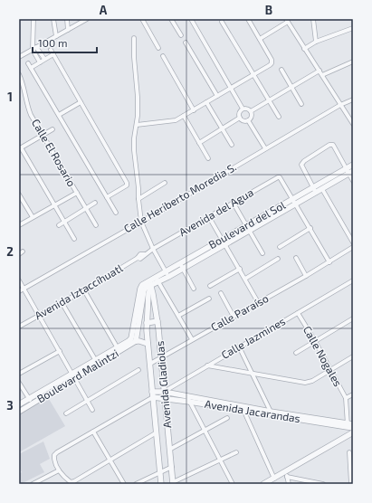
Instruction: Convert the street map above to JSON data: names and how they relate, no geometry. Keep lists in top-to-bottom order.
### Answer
{
  "streets": {
    "street": [
      "Calle El Rosario",
      "Calle Heriberto Moredia S.",
      "Avenida del Agua",
      "Boulevard del Sol",
      "Avenida Iztaccíhuatl",
      "Calle Paraíso",
      "Calle Jazmines",
      "Calle Nogales",
      "Boulevard Malintzi",
      "Avenida Gladiolas",
      "Avenida Jacarandas"
    ]
  },
  "crossings": [
    ["Avenida del Agua", "Boulevard del Sol"],
    ["Avenida del Agua", "Avenida Iztaccíhuatl"],
    ["Boulevard del Sol", "Boulevard Malintzi"],
    ["Boulevard del Sol", "Avenida Gladiolas"],
    ["Calle Paraíso", "Avenida Gladiolas"],
    ["Calle Jazmines", "Calle Nogales"],
    ["Calle Jazmines", "Avenida Gladiolas"],
    ["Calle Jazmines", "Avenida Jacarandas"],
    ["Calle Nogales", "Avenida Jacarandas"],
    ["Avenida Gladiolas", "Avenida Jacarandas"]
  ],
  "scale_bar": "100 m",
  "grid": {
    "columns": ["A", "B"],
    "rows": ["1", "2", "3"]
  }
}
